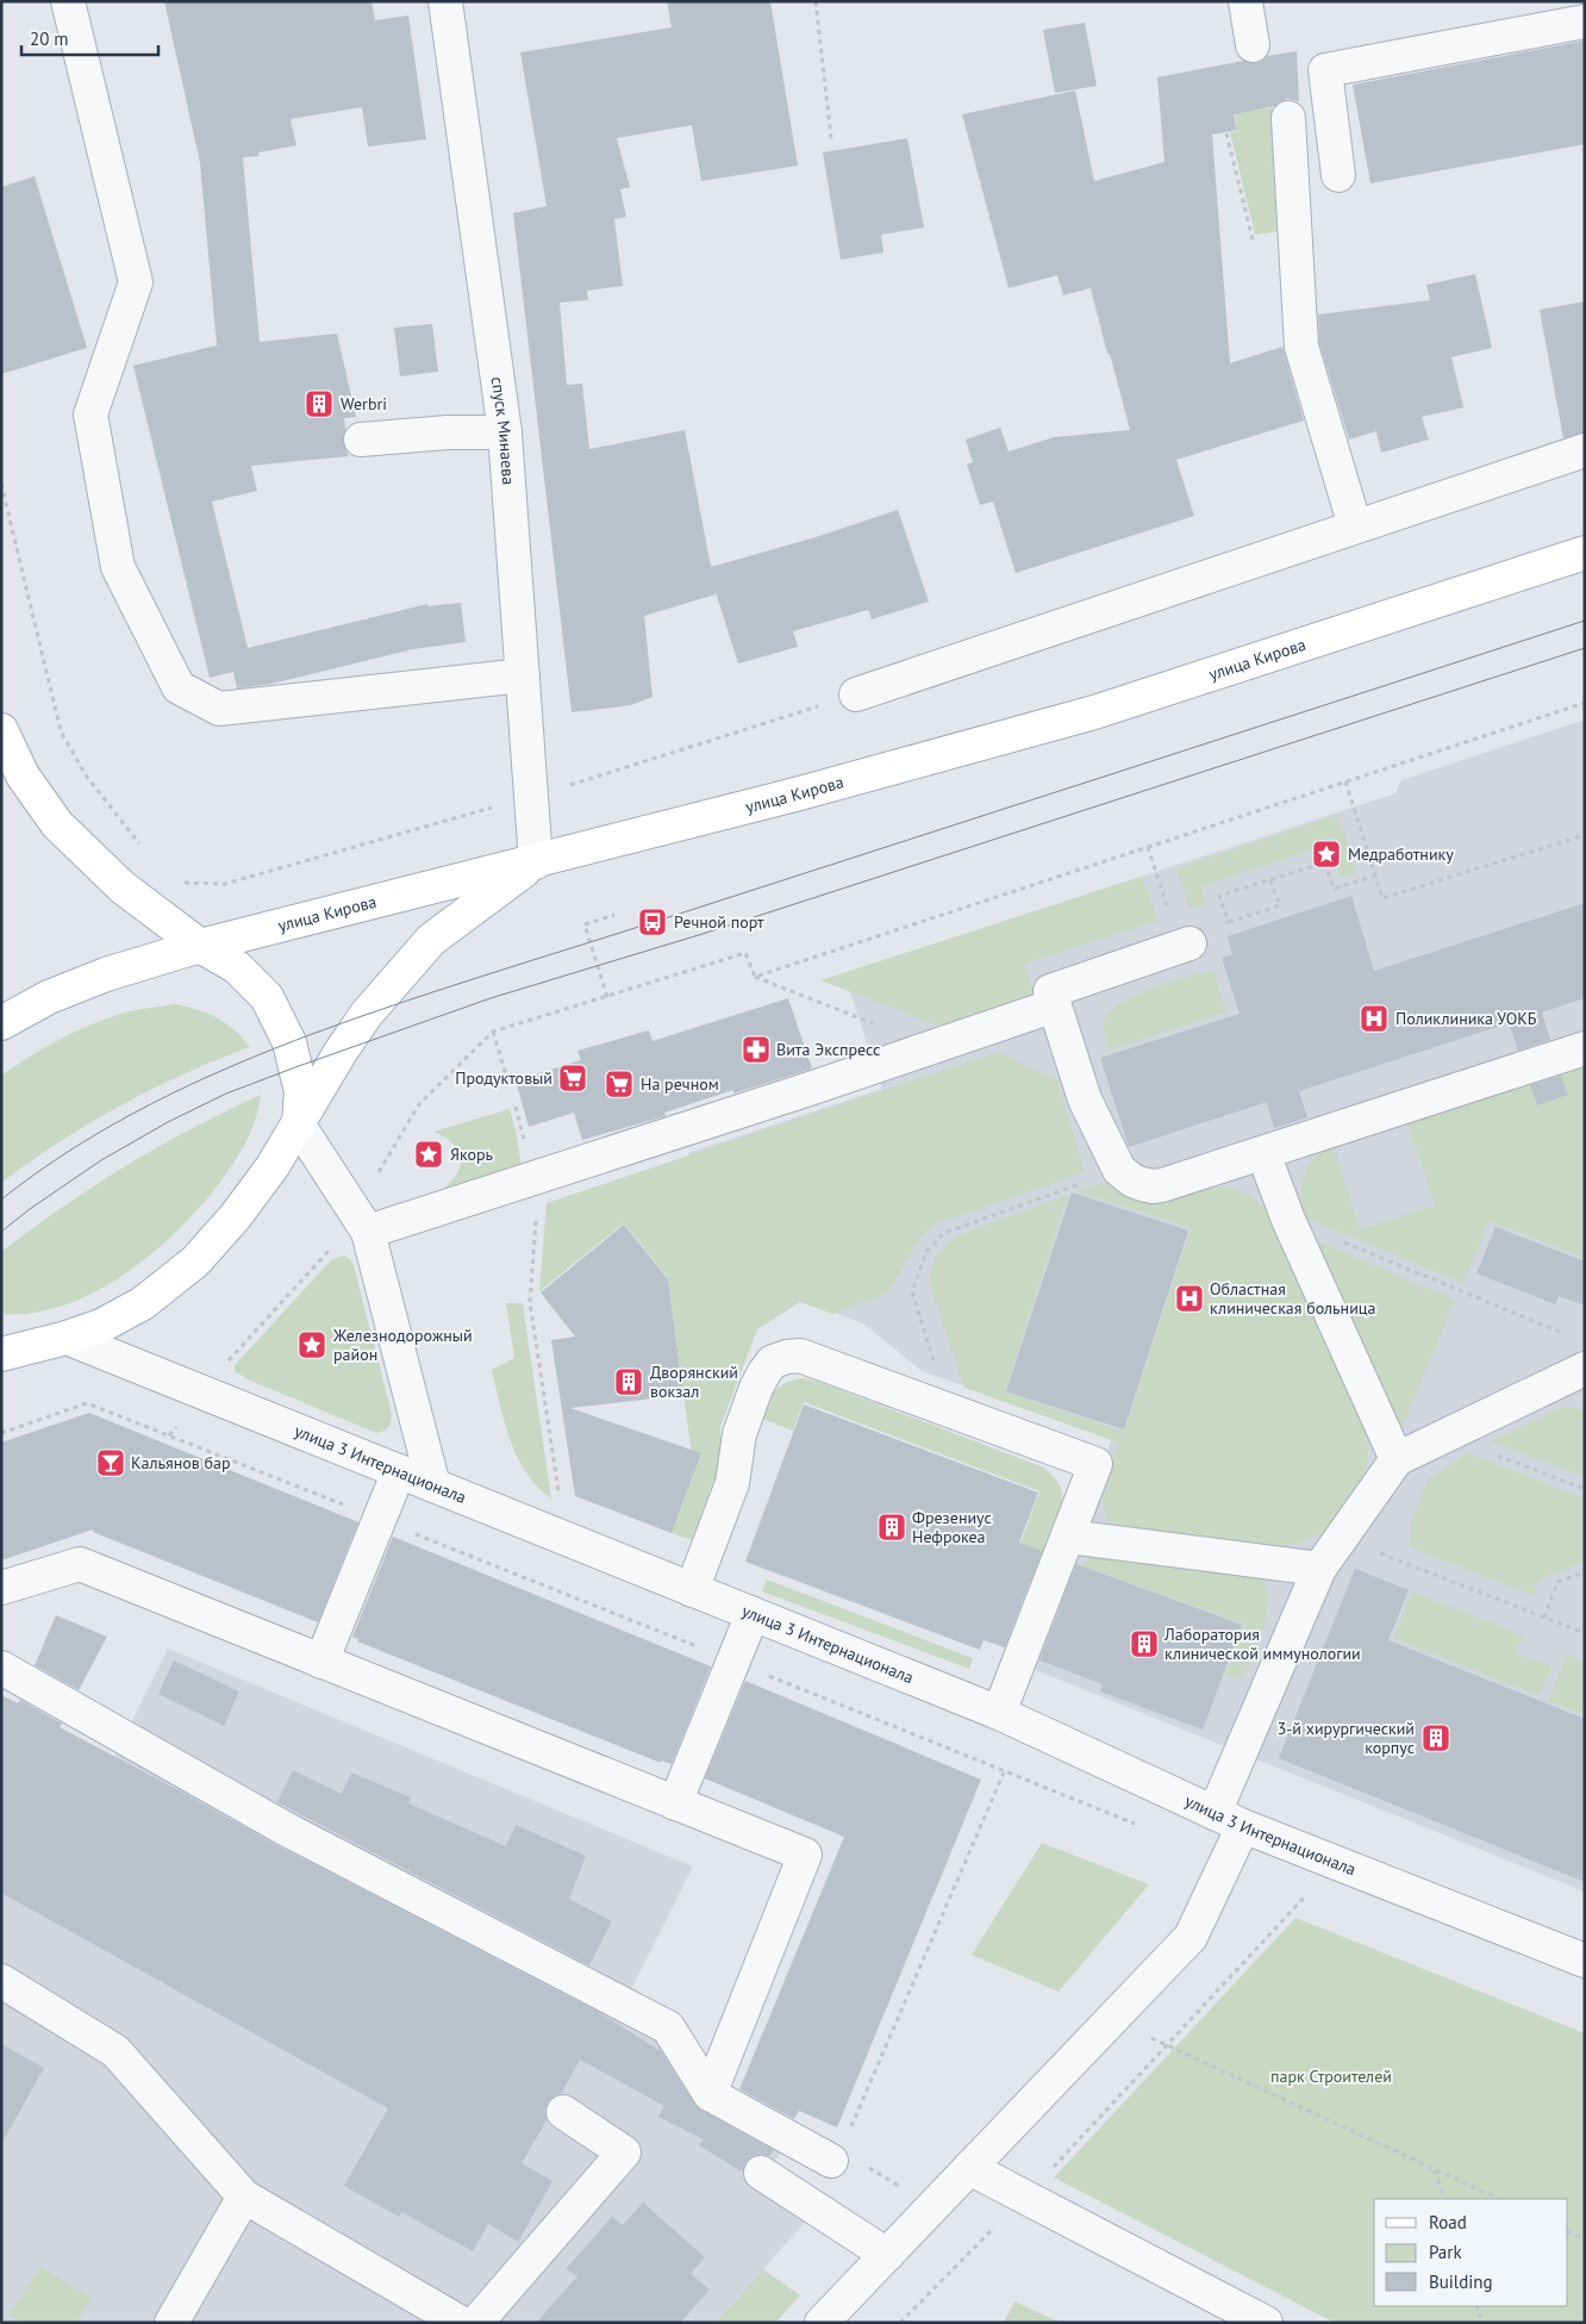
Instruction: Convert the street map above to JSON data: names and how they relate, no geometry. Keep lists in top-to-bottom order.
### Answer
{
  "streets": {
    "main road": ["улица Кирова"],
    "street": ["спуск Минаева", "улица 3 Интернационала"]
  },
  "crossings": [
    ["спуск Минаева", "улица Кирова"]
  ],
  "parks": ["парк Строителей"],
  "places": {
    "building": [
      "Werbri",
      "Дворянский вокзал",
      "Фрезениус Нефрокеа",
      "Лаборатория клинической иммунологии",
      "3-й хирургический корпус"
    ],
    "place": ["Медработнику", "Якорь", "Железнодорожный район"],
    "bus stop": ["Речной порт"],
    "hospital": ["Поликлиника УОКБ", "Областная клиническая больница"],
    "pharmacy": ["Вита Экспресс"],
    "supermarket": ["Продуктовый", "На речном"],
    "bar": ["Кальянов бар"]
  },
  "legend": ["Road", "Park", "Building"],
  "scale_bar": "20 m"
}
